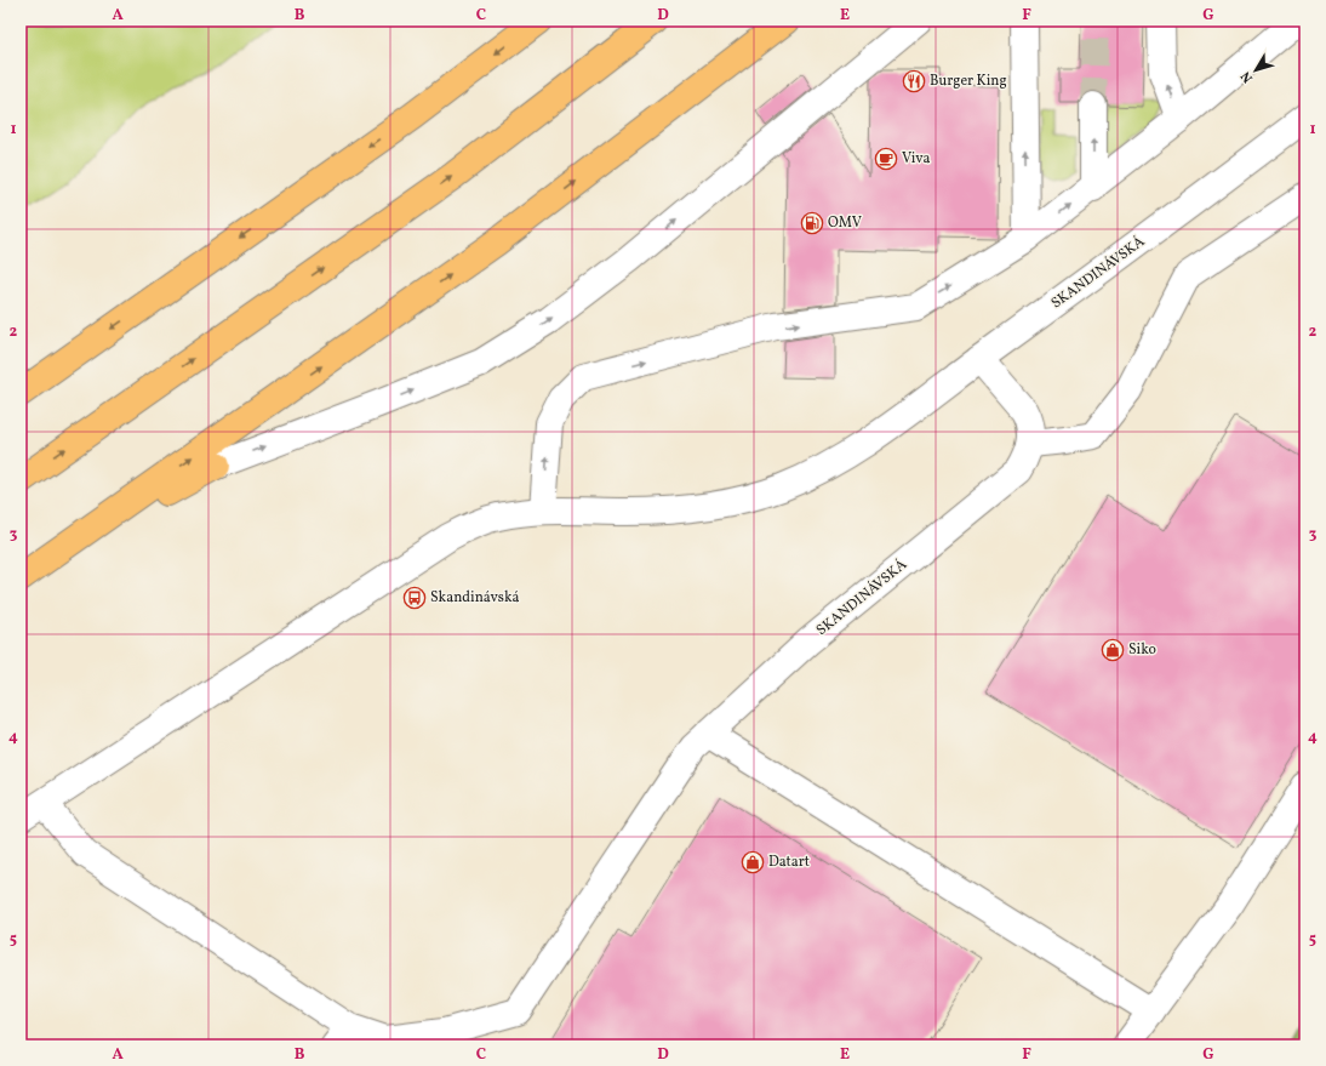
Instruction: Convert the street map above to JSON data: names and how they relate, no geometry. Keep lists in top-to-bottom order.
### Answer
{
  "streets": {
    "street": ["SKANDINÁVSKÁ"]
  },
  "places": {
    "restaurant": ["Burger King"],
    "cafe": ["Viva"],
    "fuel station": ["OMV"],
    "bus stop": ["Skandinávská"],
    "shop": ["Siko", "Datart"]
  },
  "north": "bottom left",
  "grid": {
    "columns": [
      "A",
      "B",
      "C",
      "D",
      "E",
      "F",
      "G"
    ],
    "rows": [
      "1",
      "2",
      "3",
      "4",
      "5"
    ]
  }
}
